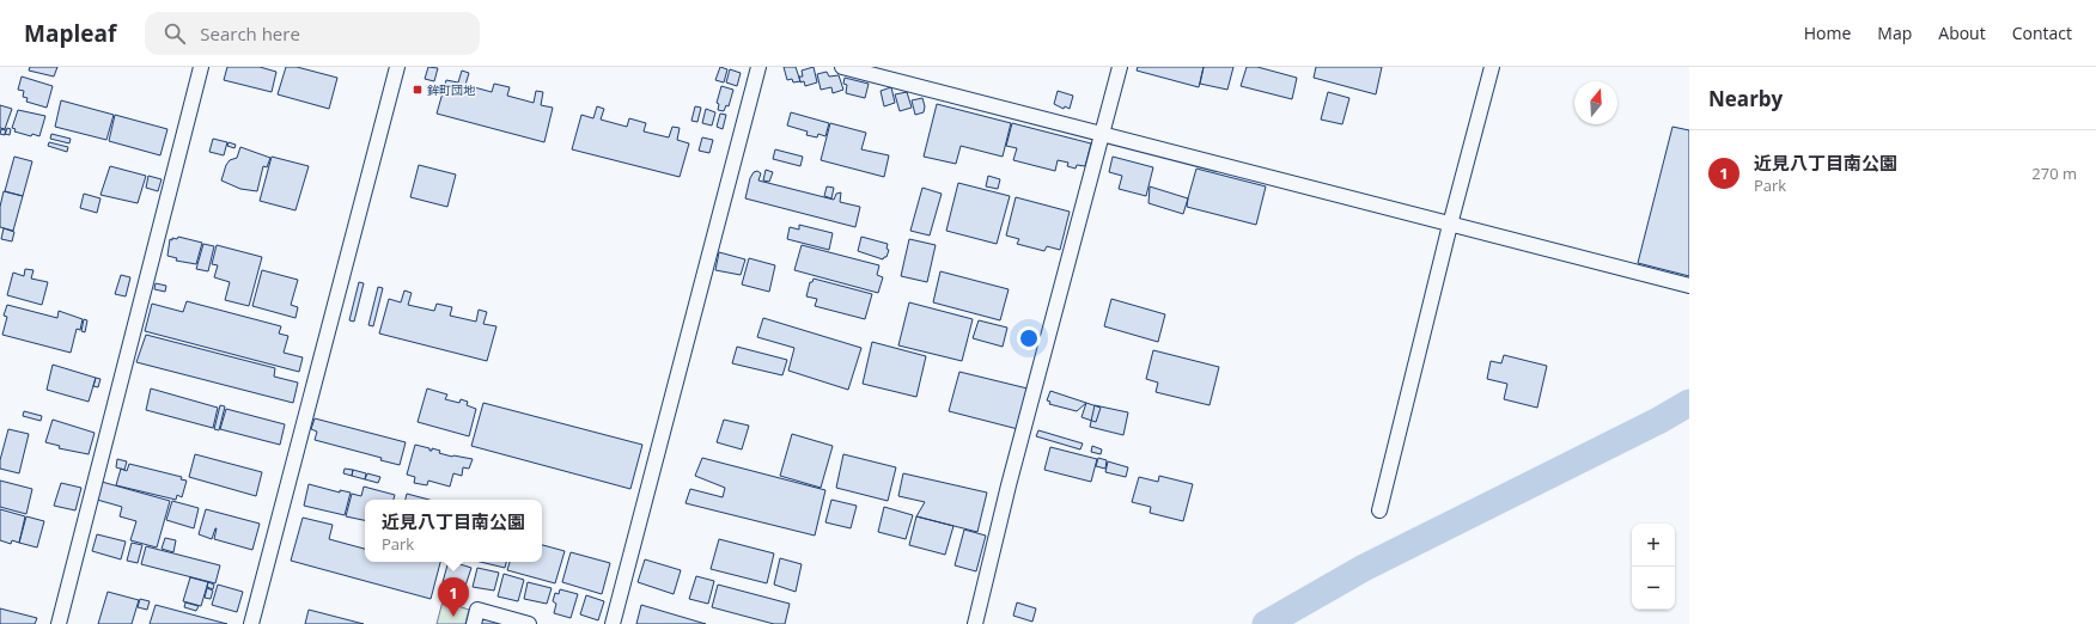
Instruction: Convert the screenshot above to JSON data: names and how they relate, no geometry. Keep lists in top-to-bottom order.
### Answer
{
  "places": {
    "transit": ["鉾町団地"]
  },
  "north": "top",
  "page": {
    "header": "Mapleaf",
    "search": "Search here",
    "nav": [
      "Home",
      "Map",
      "About",
      "Contact"
    ],
    "heading": "Nearby",
    "list": [
      {
        "mark": "1",
        "name": "近見八丁目南公園",
        "note": "Park",
        "value": "270 m"
      }
    ],
    "popup": ["近見八丁目南公園", "Park"],
    "map_buttons": ["+", "−"],
    "pins": "1"
  }
}
